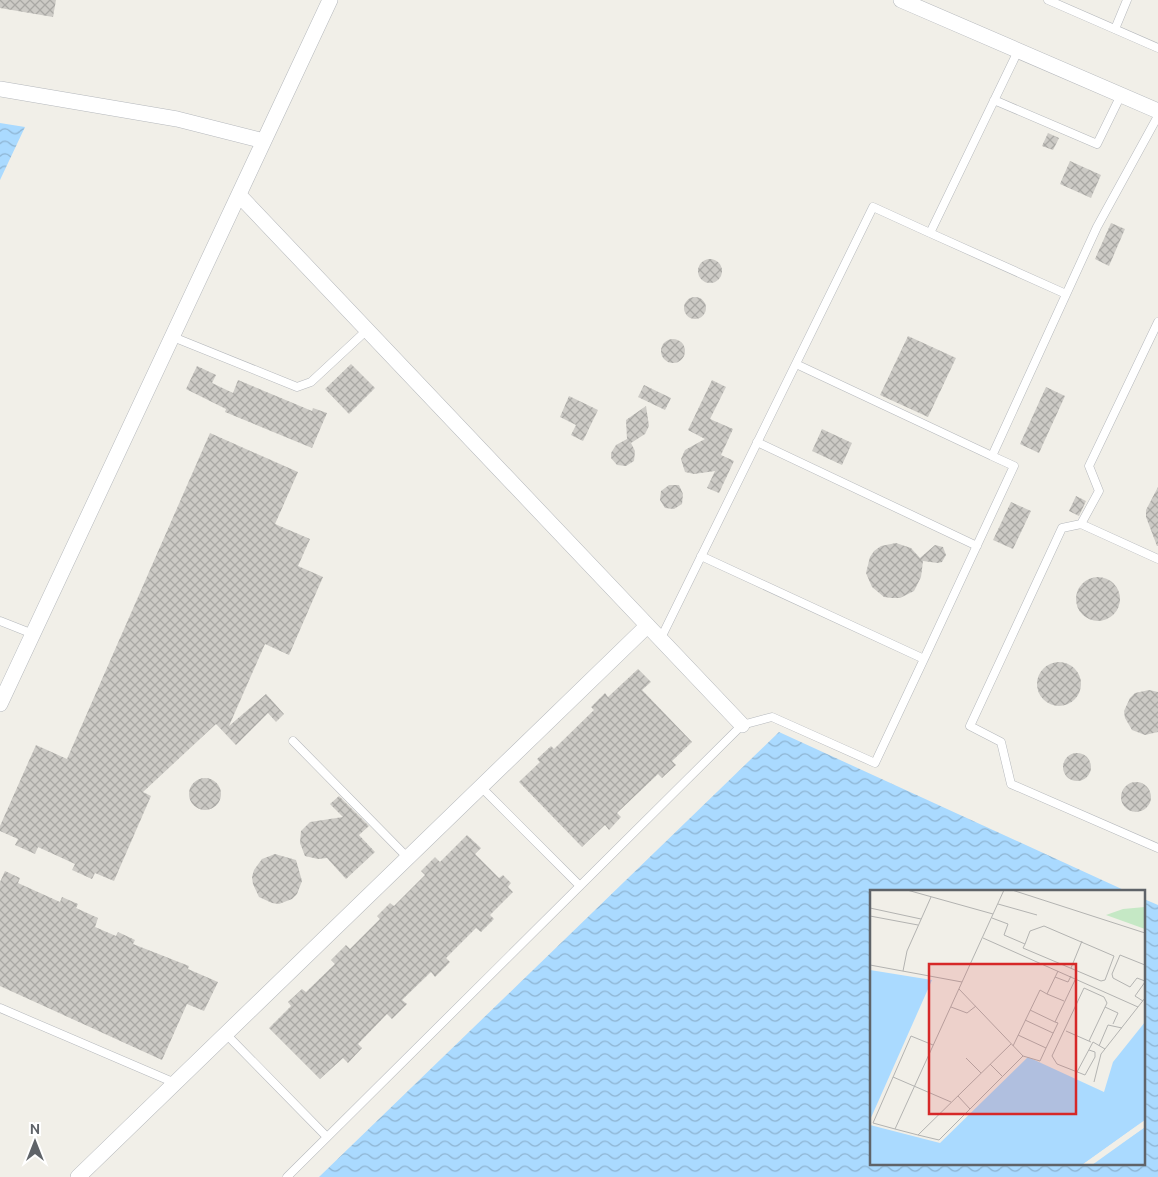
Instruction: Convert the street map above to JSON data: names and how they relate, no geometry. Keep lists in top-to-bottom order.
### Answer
{
  "north": "top"
}
